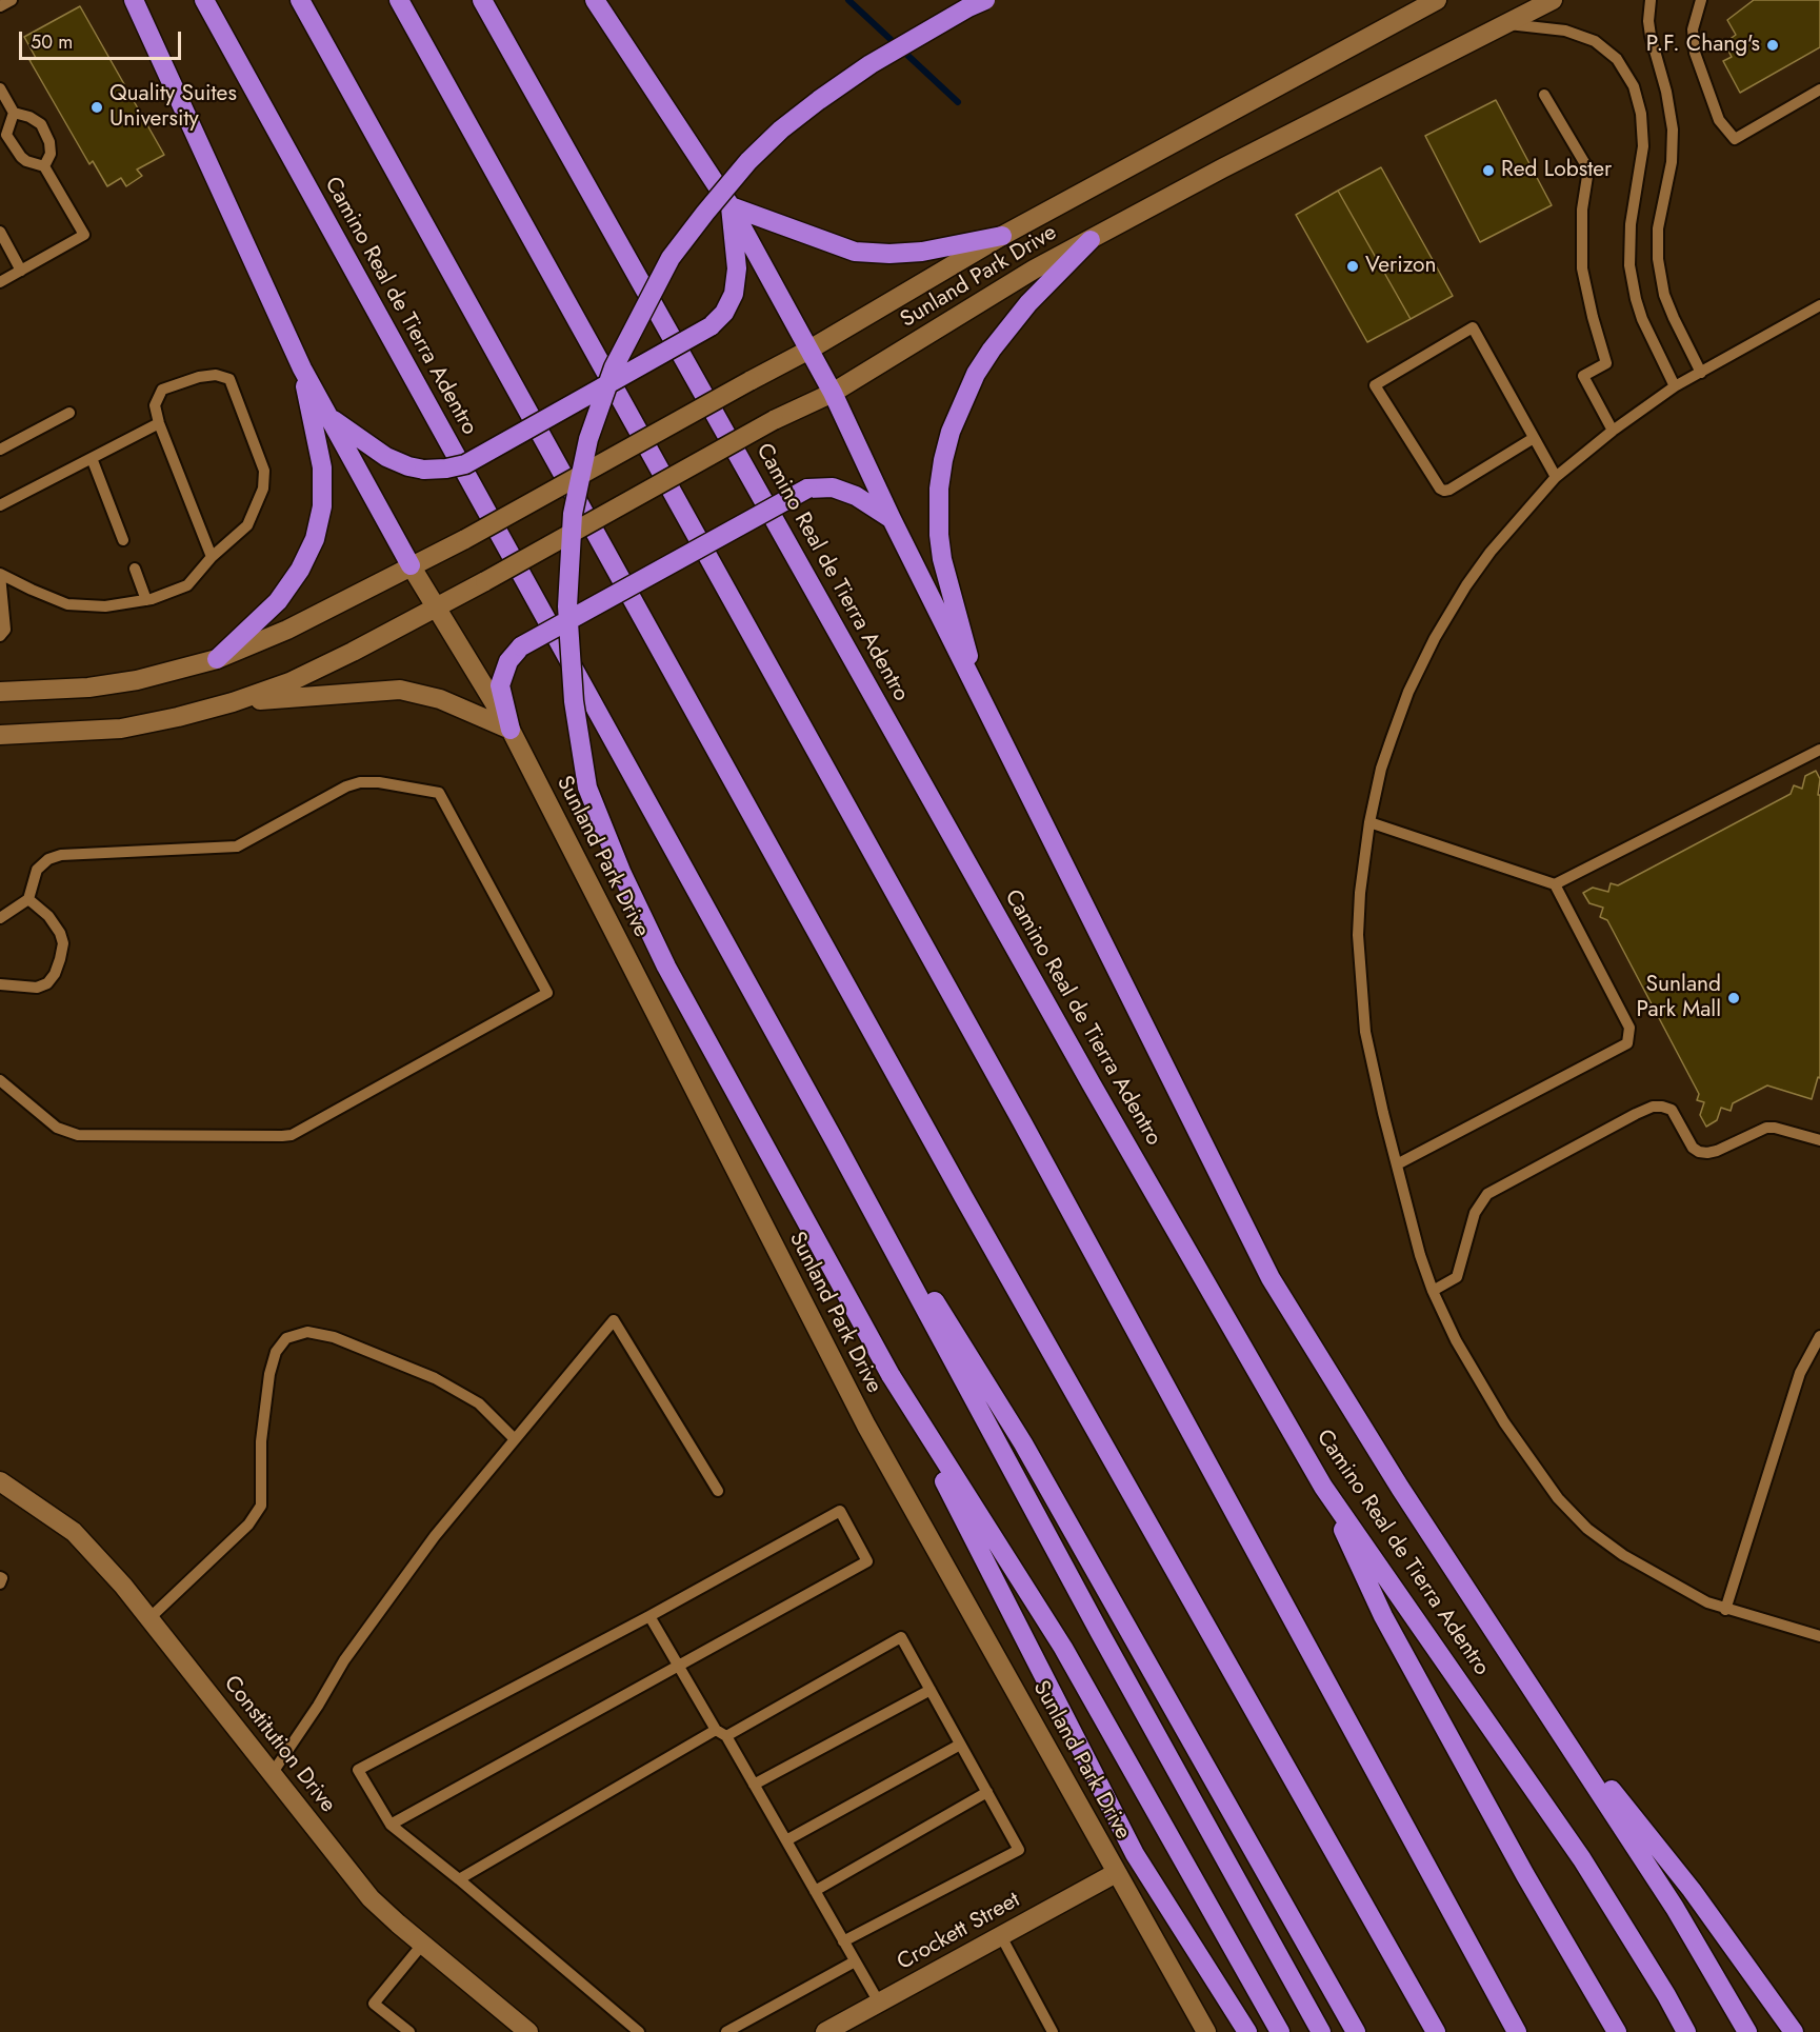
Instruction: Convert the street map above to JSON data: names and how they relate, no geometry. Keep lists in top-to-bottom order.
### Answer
{
  "streets": {
    "highway": ["Camino Real de Tierra Adentro"],
    "main road": ["Sunland Park Drive", "Constitution Drive", "Crockett Street"]
  },
  "crossings": [
    ["Sunland Park Drive", "Crockett Street"]
  ],
  "places": [
    "P.F. Chang's",
    "Quality Suites University",
    "Red Lobster",
    "Verizon",
    "Sunland Park Mall"
  ],
  "scale_bar": "50 m"
}
